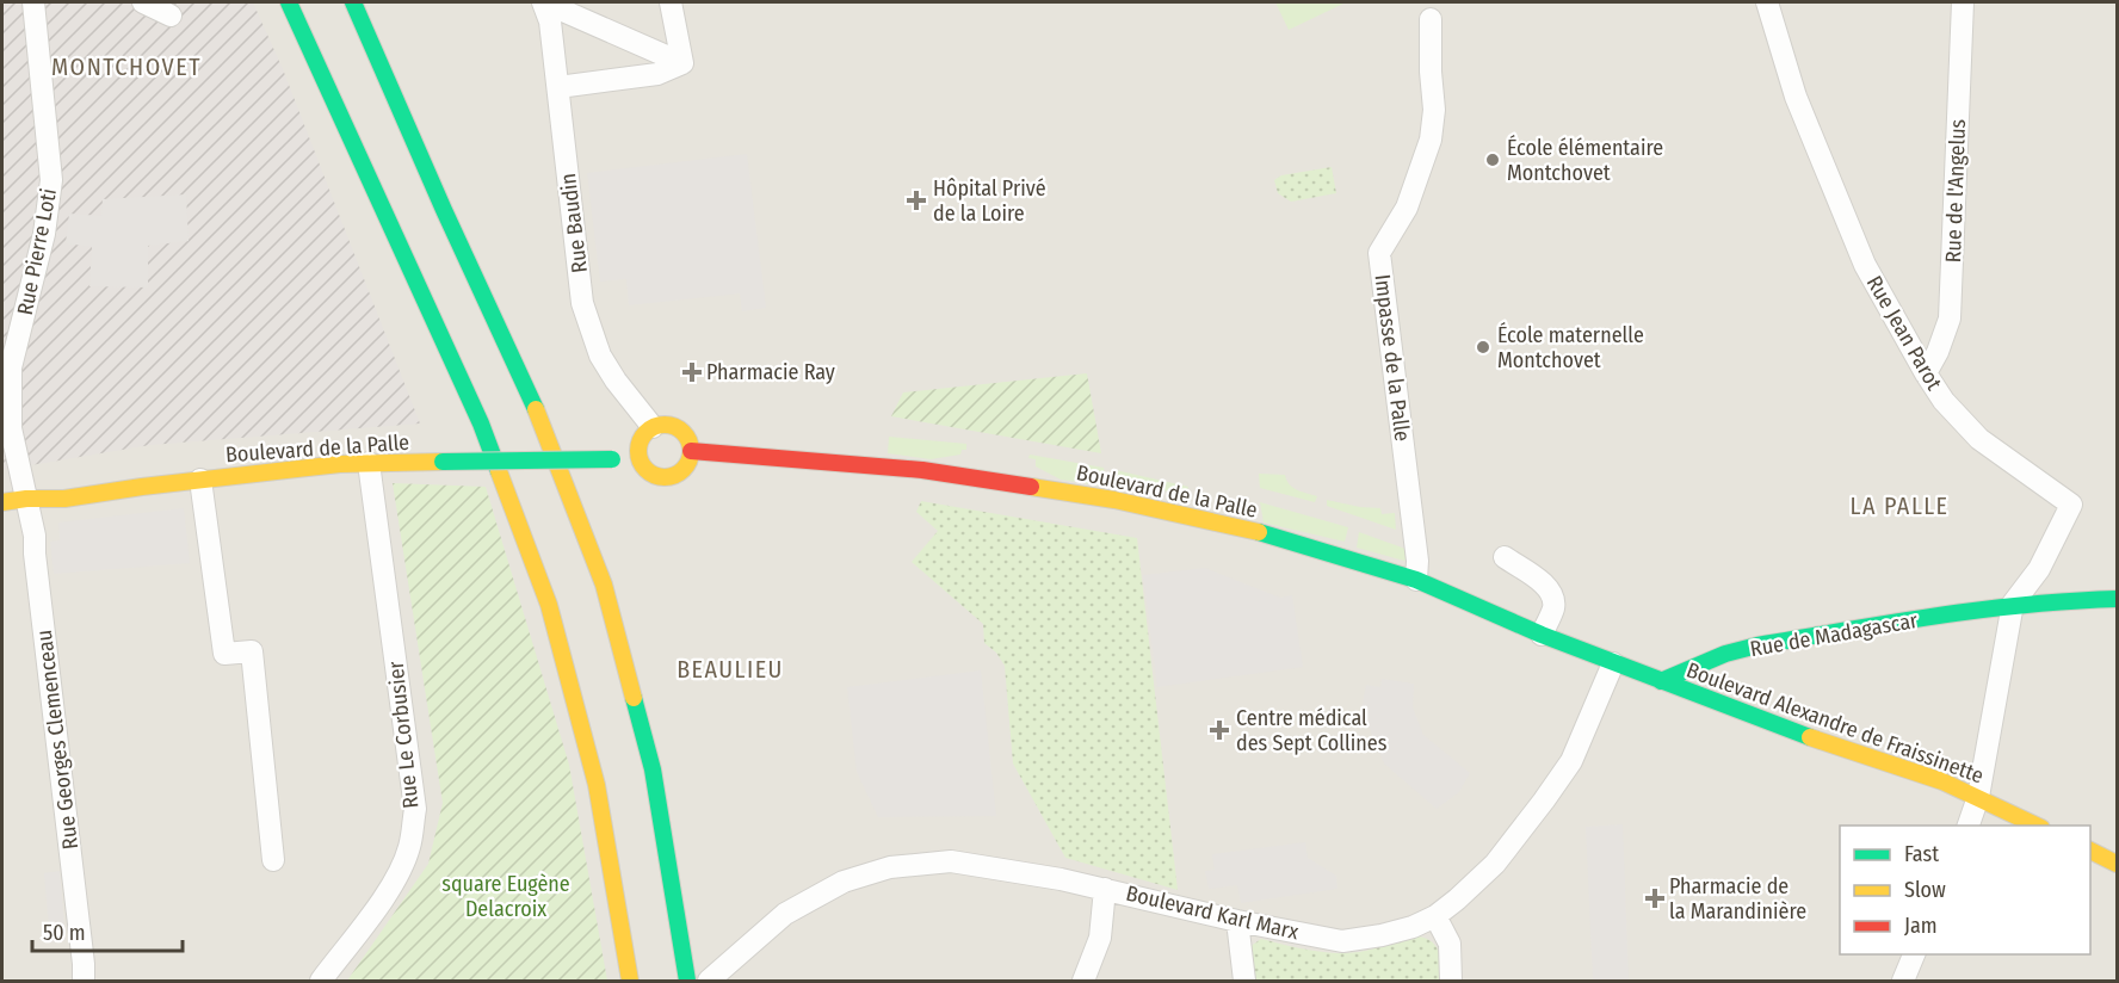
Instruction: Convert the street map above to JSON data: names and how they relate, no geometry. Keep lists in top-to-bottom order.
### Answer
{
  "streets": {
    "main road": ["Boulevard de la Palle", "Rue de Madagascar", "Boulevard Alexandre de Fraissinette"],
    "street": [
      "Rue de l'Angelus",
      "Rue Baudin",
      "Rue Pierre Loti",
      "Rue Jean Parot",
      "Impasse de la Palle",
      "Rue Le Corbusier",
      "Rue Georges Clemenceau",
      "Boulevard Karl Marx"
    ]
  },
  "crossings": [
    ["Rue de l'Angelus", "Rue Jean Parot"],
    ["Rue Baudin", "Boulevard de la Palle"],
    ["Rue Pierre Loti", "Boulevard de la Palle"],
    ["Rue Pierre Loti", "Rue Georges Clemenceau"],
    ["Rue Jean Parot", "Rue de Madagascar"],
    ["Impasse de la Palle", "Boulevard de la Palle"],
    ["Boulevard de la Palle", "Boulevard Alexandre de Fraissinette"],
    ["Boulevard de la Palle", "Rue Le Corbusier"],
    ["Boulevard de la Palle", "Rue Georges Clemenceau"],
    ["Boulevard de la Palle", "Boulevard Karl Marx"],
    ["Rue de Madagascar", "Boulevard Alexandre de Fraissinette"],
    ["Boulevard Alexandre de Fraissinette", "Boulevard Karl Marx"]
  ],
  "districts": ["MONTCHOVET", "LA PALLE", "BEAULIEU"],
  "parks": ["square Eugène Delacroix"],
  "places": {
    "other": ["École élémentaire Montchovet", "École maternelle Montchovet"],
    "health": [
      "Hôpital Privé de la Loire",
      "Pharmacie Ray",
      "Centre médical des Sept Collines",
      "Pharmacie de la Marandinière"
    ]
  },
  "legend": ["Fast", "Slow", "Jam"],
  "scale_bar": "50 m"
}
